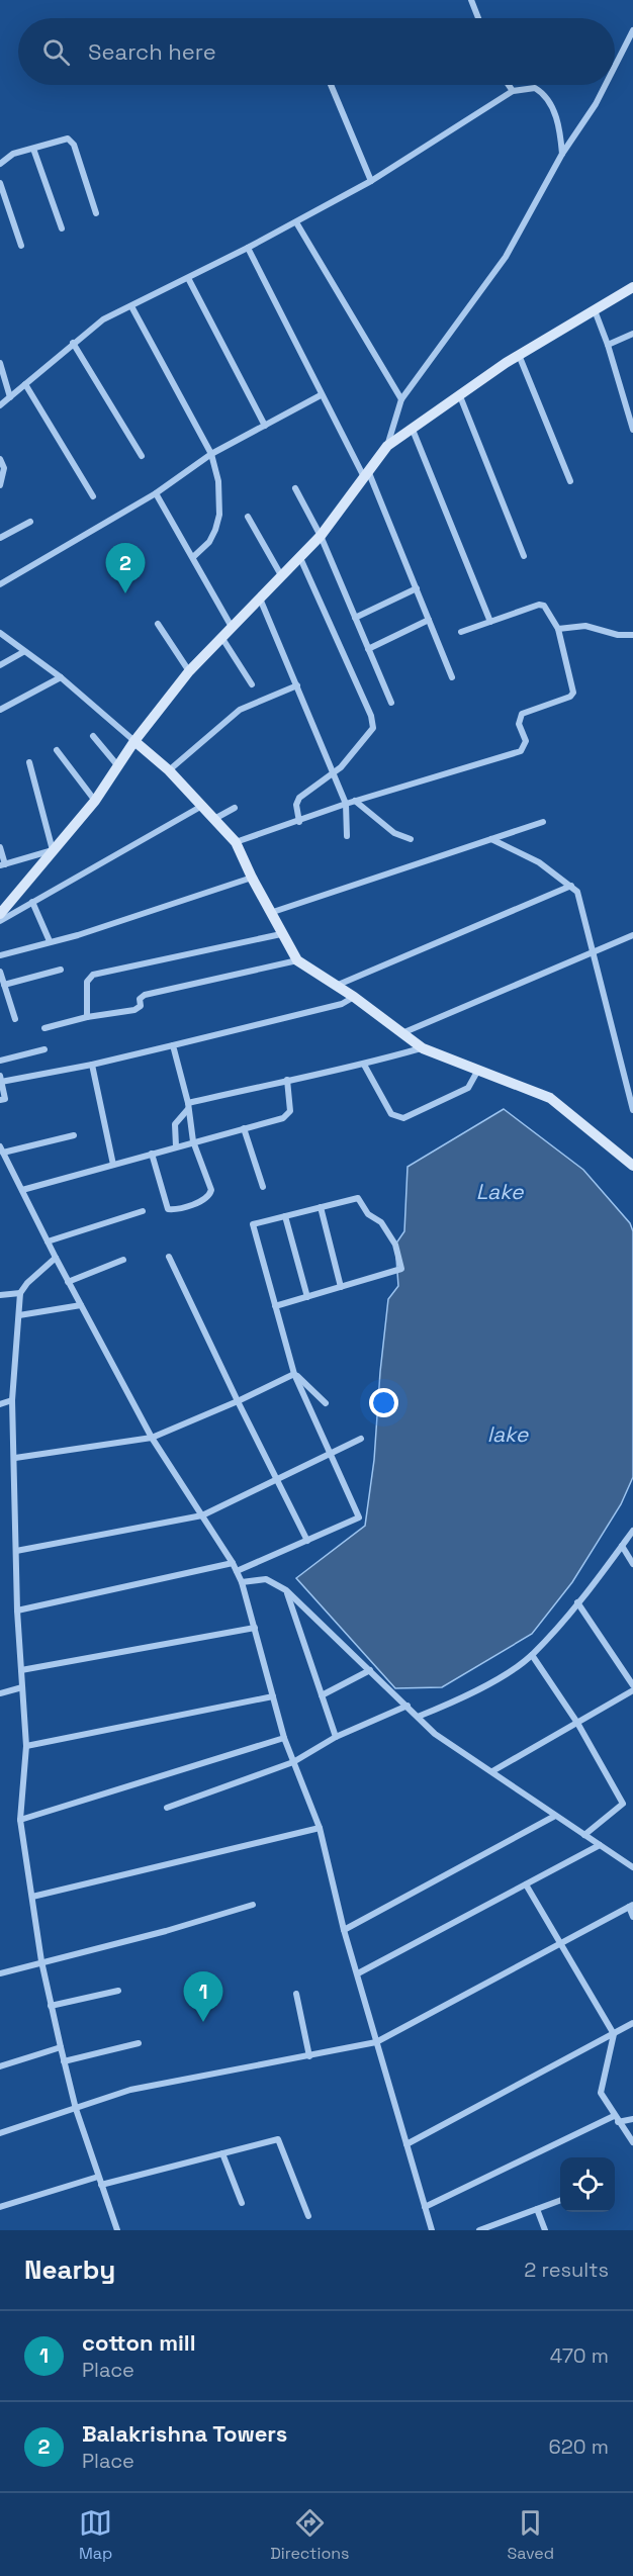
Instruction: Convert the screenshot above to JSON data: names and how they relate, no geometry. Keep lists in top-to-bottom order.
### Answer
{
  "water": ["Lake", "lake"],
  "page": {
    "search": "Search here",
    "pins": ["2", "1"],
    "heading": ["Nearby", "2 results"],
    "list": [
      {
        "mark": "1",
        "name": "cotton mill",
        "note": "Place",
        "value": "470 m"
      },
      {
        "mark": "2",
        "name": "Balakrishna Towers",
        "note": "Place",
        "value": "620 m"
      }
    ],
    "nav": ["Map", "Directions", "Saved"]
  }
}
